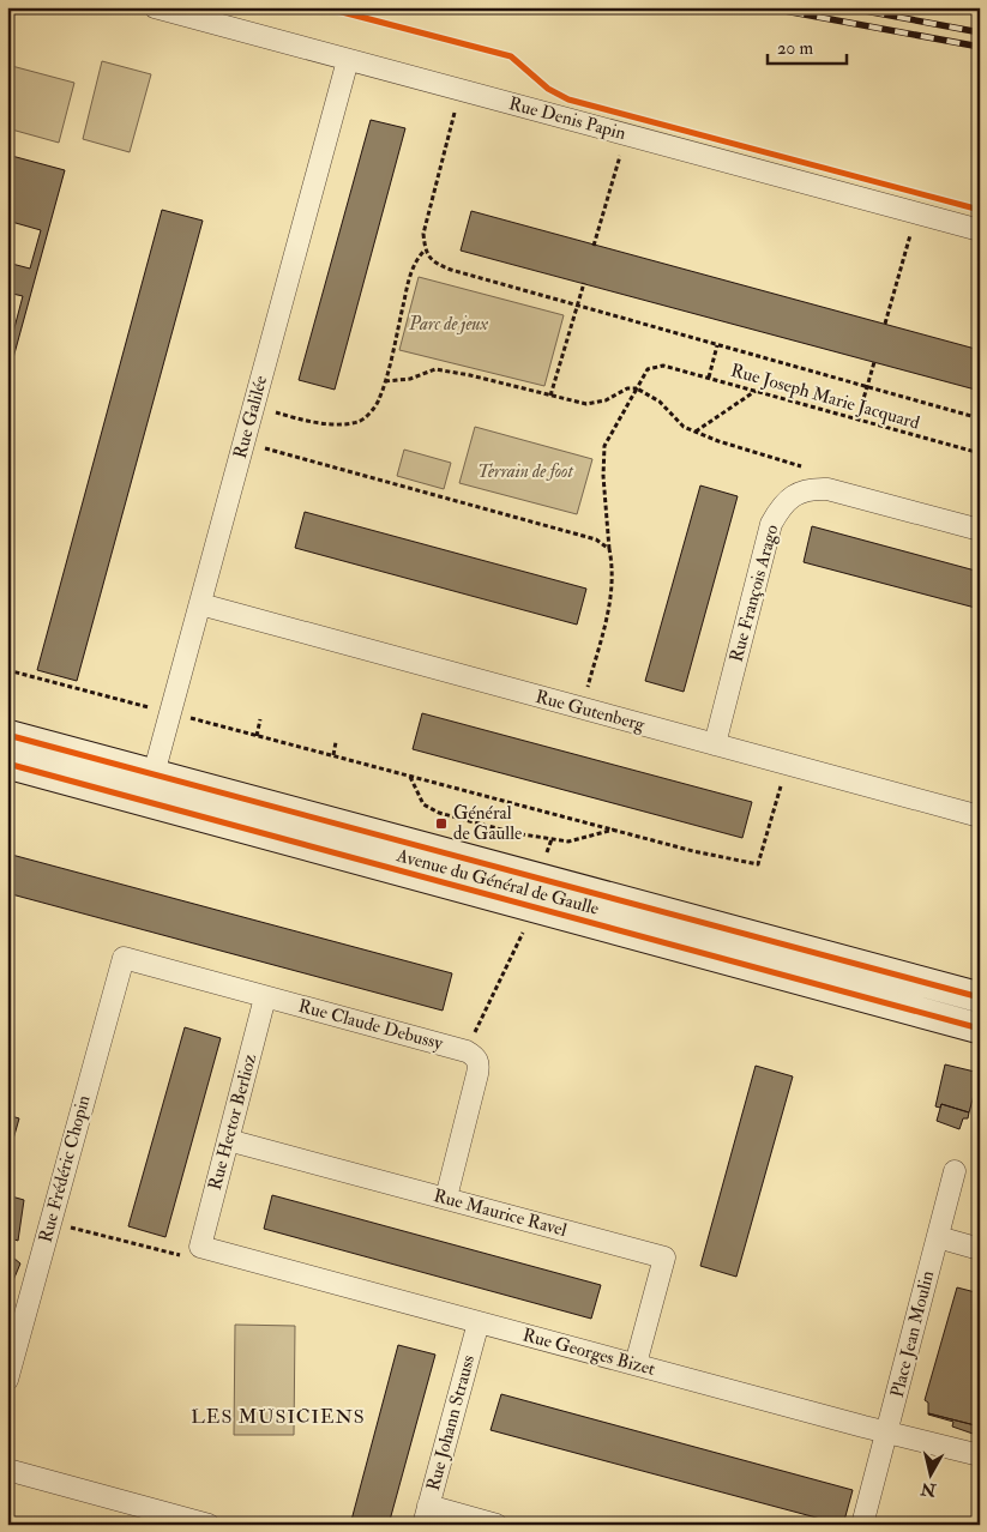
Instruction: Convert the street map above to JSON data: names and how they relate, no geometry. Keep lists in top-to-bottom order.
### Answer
{
  "streets": {
    "main road": ["Avenue du Général de Gaulle"],
    "street": [
      "Rue Denis Papin",
      "Rue Galilée",
      "Rue François Arago",
      "Rue Gutenberg",
      "Rue Claude Debussy",
      "Rue Hector Berlioz",
      "Rue Frédéric Chopin",
      "Rue Maurice Ravel",
      "Place Jean Moulin",
      "Rue Georges Bizet",
      "Rue Johann Strauss"
    ],
    "path": ["Rue Joseph Marie Jacquard"]
  },
  "crossings": [
    ["Rue Denis Papin", "Rue Galilée"],
    ["Rue Galilée", "Rue Gutenberg"],
    ["Rue Galilée", "Avenue du Général de Gaulle"],
    ["Rue François Arago", "Rue Gutenberg"],
    ["Rue Claude Debussy", "Rue Hector Berlioz"],
    ["Rue Claude Debussy", "Rue Frédéric Chopin"],
    ["Rue Claude Debussy", "Rue Maurice Ravel"],
    ["Rue Hector Berlioz", "Rue Maurice Ravel"],
    ["Rue Hector Berlioz", "Rue Georges Bizet"],
    ["Rue Maurice Ravel", "Rue Georges Bizet"],
    ["Place Jean Moulin", "Rue Georges Bizet"],
    ["Rue Georges Bizet", "Rue Johann Strauss"]
  ],
  "districts": ["LES MUSICIENS"],
  "parks": ["Parc de jeux", "Terrain de foot"],
  "places": {
    "transit": ["Général de Gaulle"]
  },
  "scale_bar": "20 m",
  "north": "bottom"
}
